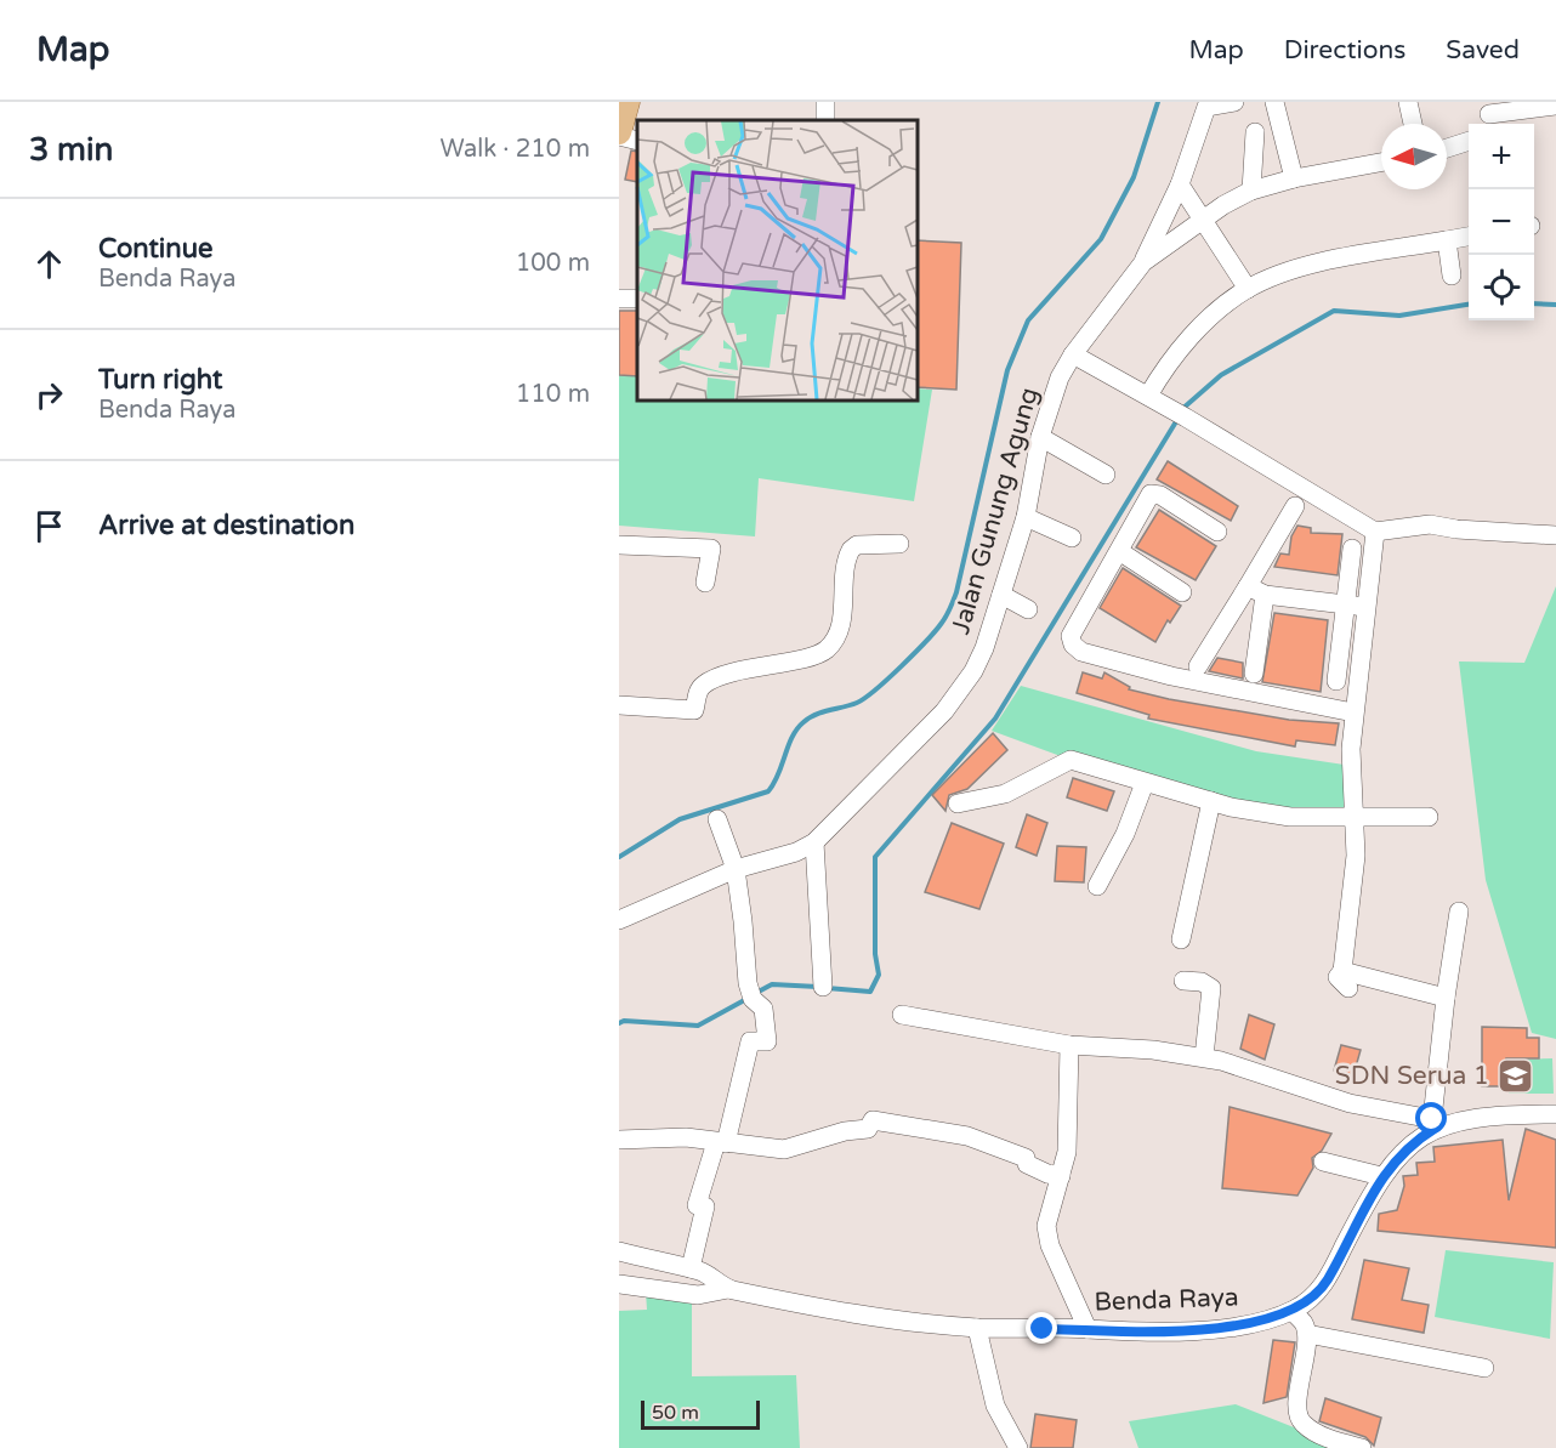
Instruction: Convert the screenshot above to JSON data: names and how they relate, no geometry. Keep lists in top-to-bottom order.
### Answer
{
  "streets": {
    "street": ["Jalan Gunung Agung", "Benda Raya"]
  },
  "places": {
    "school or university": ["SDN Serua 1"]
  },
  "scale_bar": "50 m",
  "north": "left",
  "page": {
    "header": "Map",
    "nav": ["Map", "Directions", "Saved"],
    "heading": ["3 min", "Walk · 210 m"],
    "map_buttons": ["+", "−"],
    "list": [
      ["Continue", "Benda Raya", "100 m"],
      ["Turn right", "Benda Raya", "110 m"],
      "Arrive at destination"
    ],
    "scale": "50 m"
  }
}
